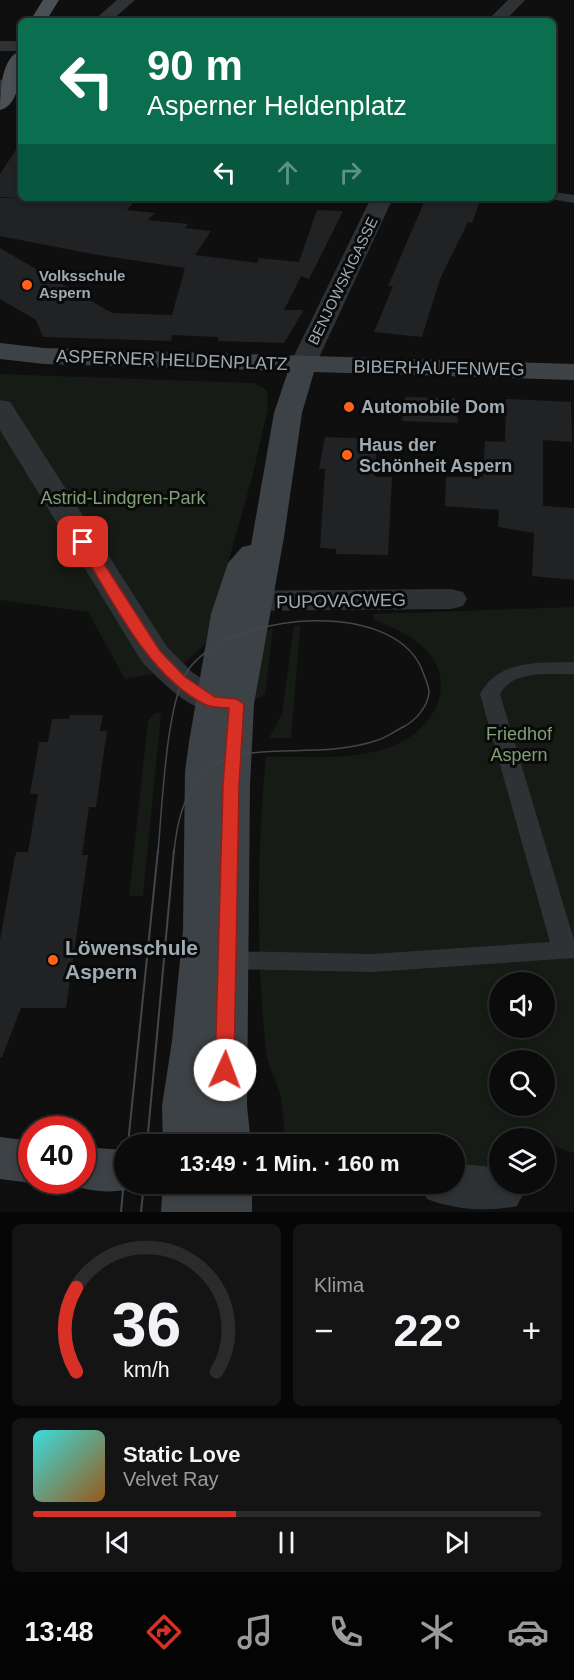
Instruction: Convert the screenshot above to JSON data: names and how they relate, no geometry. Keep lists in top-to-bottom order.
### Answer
{
  "streets": {
    "street": [
      "BENJOWSKIGASSE",
      "ASPERNER HELDENPLATZ",
      "BIBERHAUFENWEG",
      "PUPOVACWEG"
    ]
  },
  "crossings": [
    ["BENJOWSKIGASSE", "ASPERNER HELDENPLATZ"],
    ["BENJOWSKIGASSE", "BIBERHAUFENWEG"],
    ["ASPERNER HELDENPLATZ", "BIBERHAUFENWEG"],
    ["ASPERNER HELDENPLATZ", "PUPOVACWEG"]
  ],
  "parks": ["Astrid-Lindgren-Park", "Friedhof Aspern"],
  "places": [
    "Volksschule Aspern",
    "Automobile Dom",
    "Haus der Schönheit Aspern",
    "Löwenschule Aspern"
  ],
  "page": {
    "turn": ["90 m", "Asperner Heldenplatz"],
    "limit": "40",
    "trip": "13:49 · 1 Min. · 160 m",
    "tile": "Klima",
    "heat": ["−", "22°", "+"],
    "song": ["Static Love", "Velvet Ray"],
    "tabs": "13:48",
    "gauge": ["36", "km/h"]
  }
}
